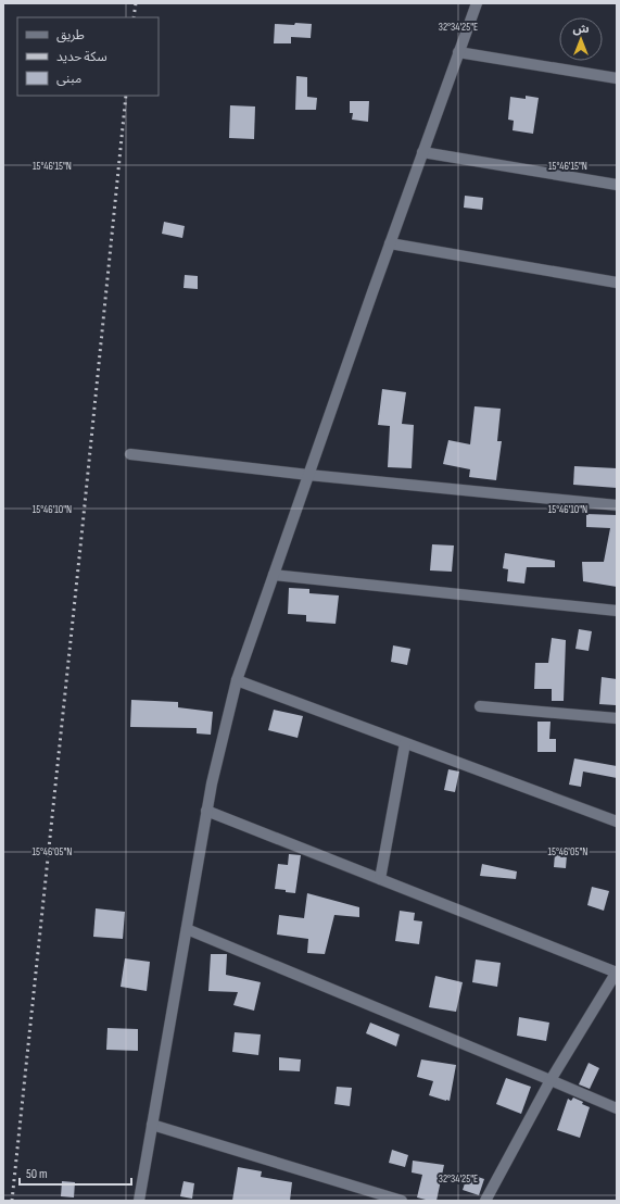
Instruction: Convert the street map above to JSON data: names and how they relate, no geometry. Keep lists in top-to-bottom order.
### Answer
{
  "legend": ["طريق", "سكة حديد", "مبنى"],
  "scale_bar": "50 m",
  "north": "top",
  "coordinates": [
    "32°34'25\"E",
    "15°46'15\"N",
    "15°46'10\"N",
    "15°46'05\"N"
  ]
}
